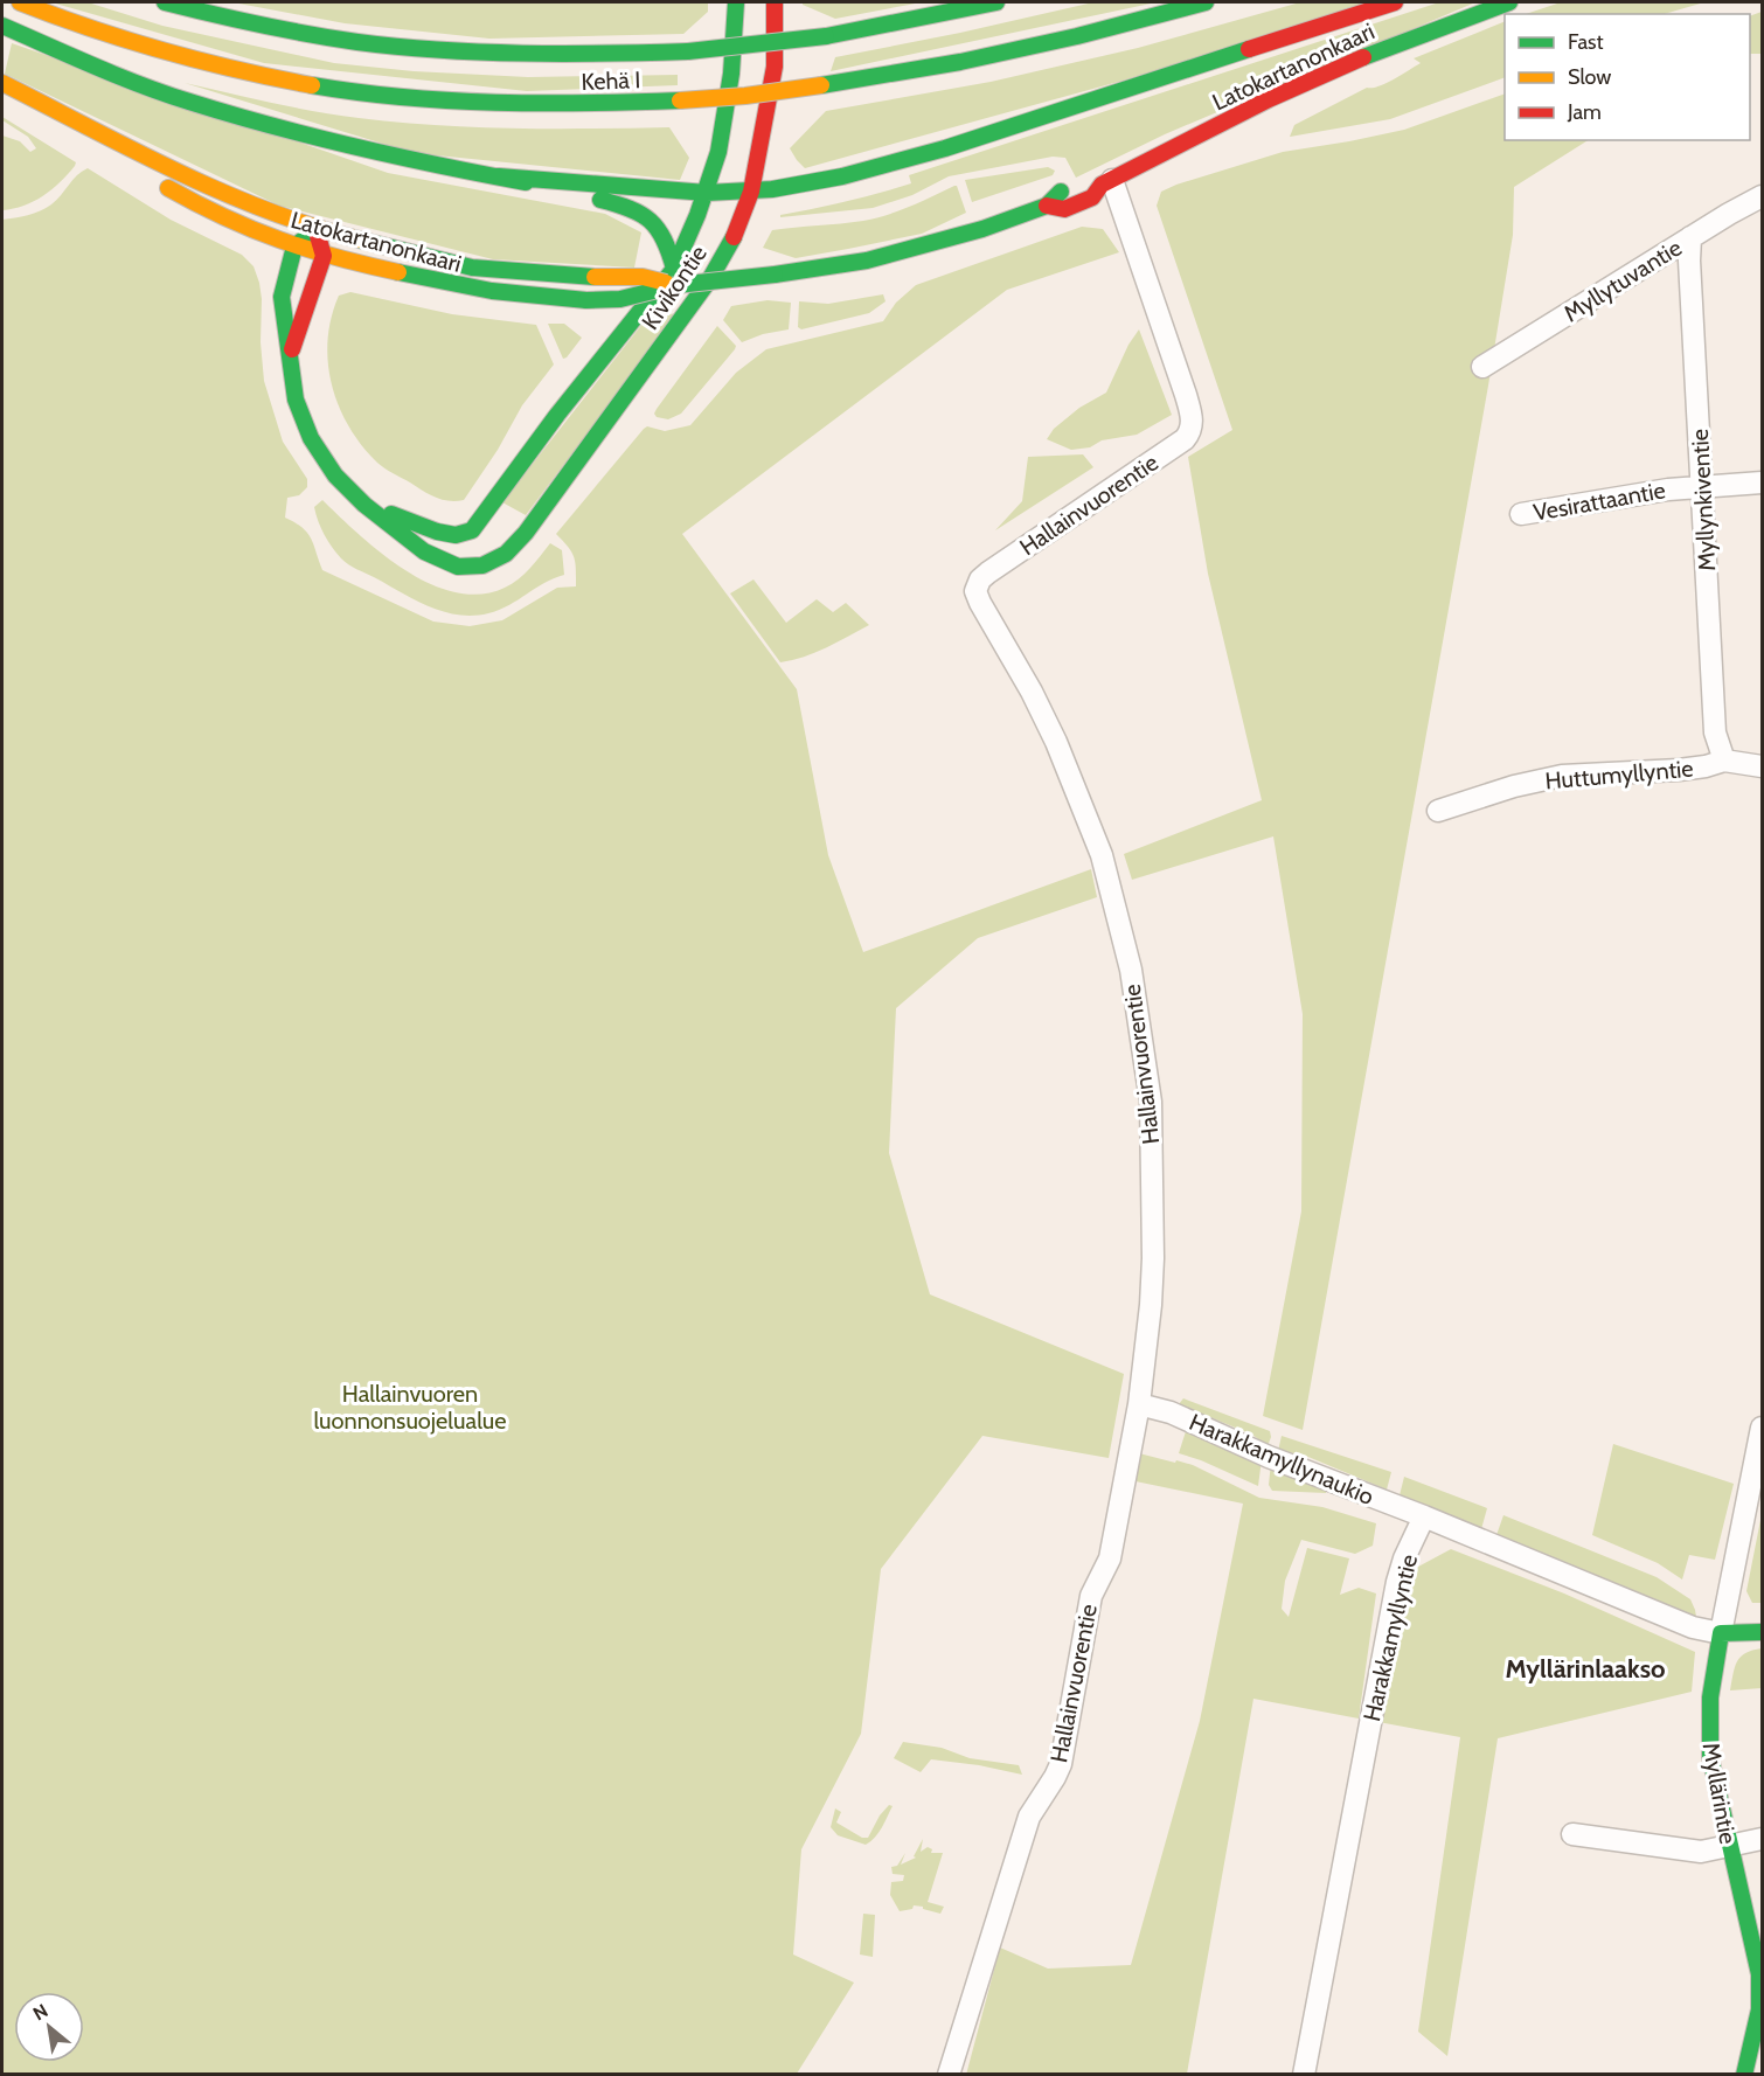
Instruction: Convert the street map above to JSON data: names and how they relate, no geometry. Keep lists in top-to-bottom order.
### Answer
{
  "streets": {
    "main road": [
      "Latokartanonkaari",
      "Kehä I",
      "Kivikontie",
      "Myllärintie"
    ],
    "street": [
      "Myllytuvantie",
      "Myllynkiventie",
      "Vesirattaantie",
      "Hallainvuorentie",
      "Huttumyllyntie",
      "Harakkamyllynaukio",
      "Harakkamyllyntie"
    ]
  },
  "crossings": [
    ["Latokartanonkaari", "Kivikontie"],
    ["Latokartanonkaari", "Hallainvuorentie"],
    ["Myllytuvantie", "Myllynkiventie"],
    ["Myllynkiventie", "Vesirattaantie"],
    ["Myllynkiventie", "Huttumyllyntie"],
    ["Hallainvuorentie", "Harakkamyllynaukio"],
    ["Harakkamyllynaukio", "Harakkamyllyntie"]
  ],
  "districts": ["Myllärinlaakso"],
  "parks": ["Hallainvuoren luonnonsuojelualue"],
  "legend": ["Fast", "Slow", "Jam"],
  "north": "top left"
}
